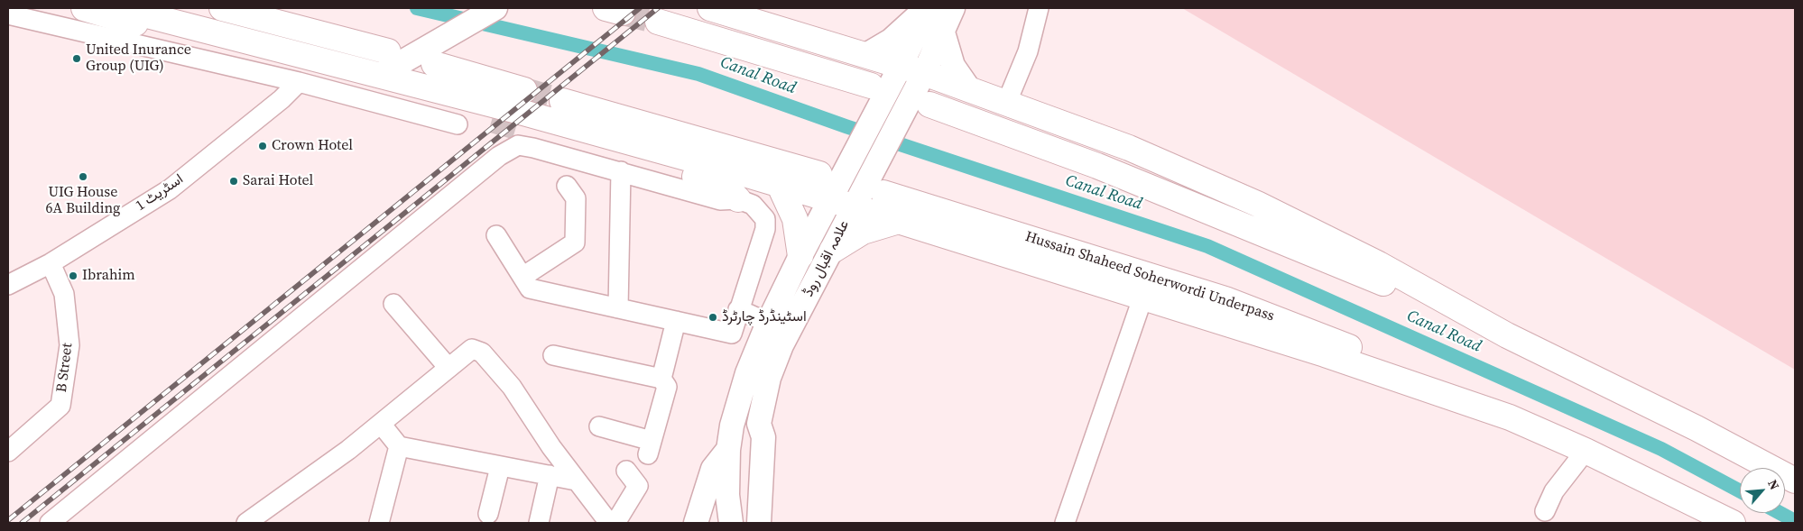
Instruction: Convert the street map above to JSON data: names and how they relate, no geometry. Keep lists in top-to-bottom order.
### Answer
{
  "streets": {
    "highway": ["Hussain Shaheed Soherwordi Underpass"],
    "main road": ["علامہ اقبال روڈ"],
    "street": ["اسٹریٹ 1", "B Street"]
  },
  "crossings": [
    ["اسٹریٹ 1", "B Street"]
  ],
  "water": ["Canal Road"],
  "places": [
    "United Inurance Group (UIG)",
    "Crown Hotel",
    "UIG House 6A Building",
    "Sarai Hotel",
    "Ibrahim",
    "اسٹینڈرڈ چارٹرڈ"
  ],
  "north": "top right"
}
